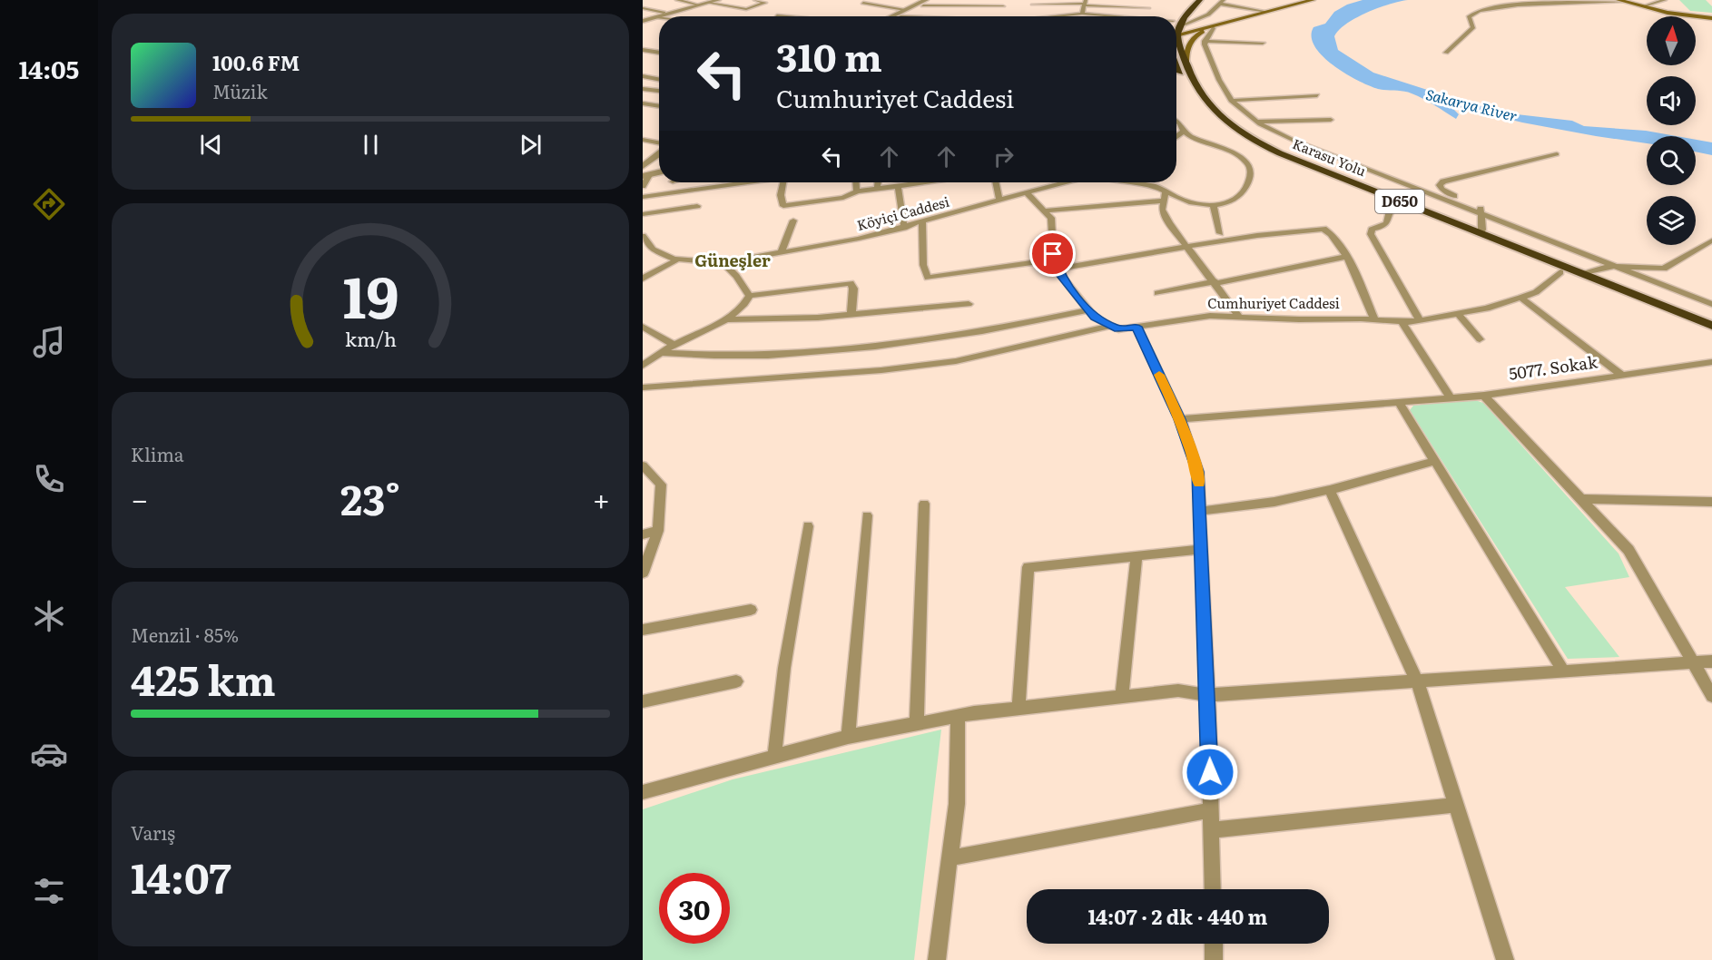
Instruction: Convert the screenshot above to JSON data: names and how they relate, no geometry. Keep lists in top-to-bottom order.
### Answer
{
  "streets": {
    "highway": ["Karasu Yolu", "D650"],
    "street": ["Köyiçi Caddesi", "Cumhuriyet Caddesi", "5077. Sokak"]
  },
  "crossings": [
    ["Karasu Yolu", "Cumhuriyet Caddesi"]
  ],
  "districts": ["Güneşler"],
  "water": ["Sakarya River"],
  "north": "top",
  "page": {
    "tabs": "14:05",
    "turn": ["310 m", "Cumhuriyet Caddesi"],
    "song": ["100.6 FM", "Müzik"],
    "tile": [
      "Klima",
      ["Menzil · 85%", "425 km"],
      ["Varış", "14:07"]
    ],
    "heat": ["−", "23°", "+"],
    "limit": "30",
    "trip": "14:07 · 2 dk · 440 m",
    "gauge": ["19", "km/h"]
  }
}
